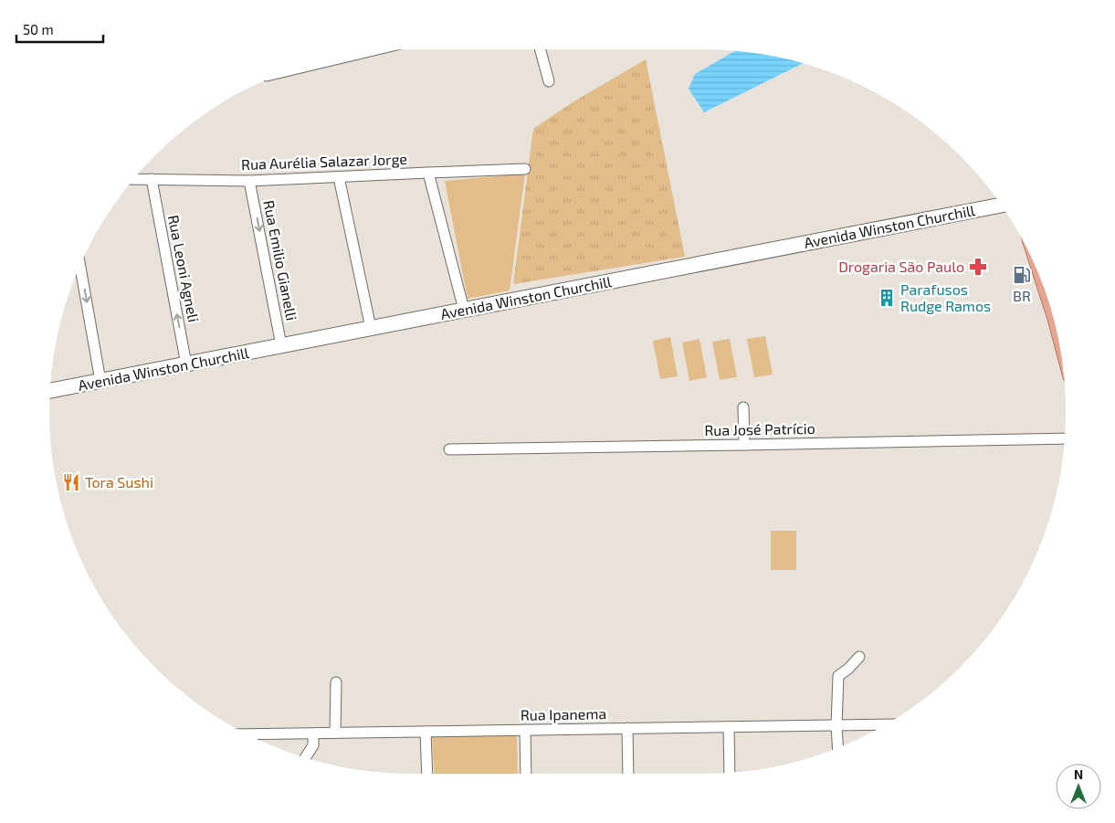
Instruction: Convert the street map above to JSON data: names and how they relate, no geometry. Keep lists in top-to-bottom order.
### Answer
{
  "streets": {
    "main road": ["Avenida Winston Churchill"],
    "street": [
      "Rua Aurélia Salazar Jorge",
      "Rua Emilio Gianelli",
      "Rua Leoni Agneli",
      "Rua José Patrício",
      "Rua Ipanema"
    ]
  },
  "crossings": [
    ["Rua Aurélia Salazar Jorge", "Rua Emilio Gianelli"],
    ["Rua Aurélia Salazar Jorge", "Rua Leoni Agneli"],
    ["Avenida Winston Churchill", "Rua Emilio Gianelli"],
    ["Avenida Winston Churchill", "Rua Leoni Agneli"]
  ],
  "places": {
    "pharmacy": ["Drogaria São Paulo"],
    "fuel station": ["BR"],
    "building": ["Parafusos Rudge Ramos"],
    "restaurant": ["Tora Sushi"]
  },
  "scale_bar": "50 m",
  "north": "top"
}
